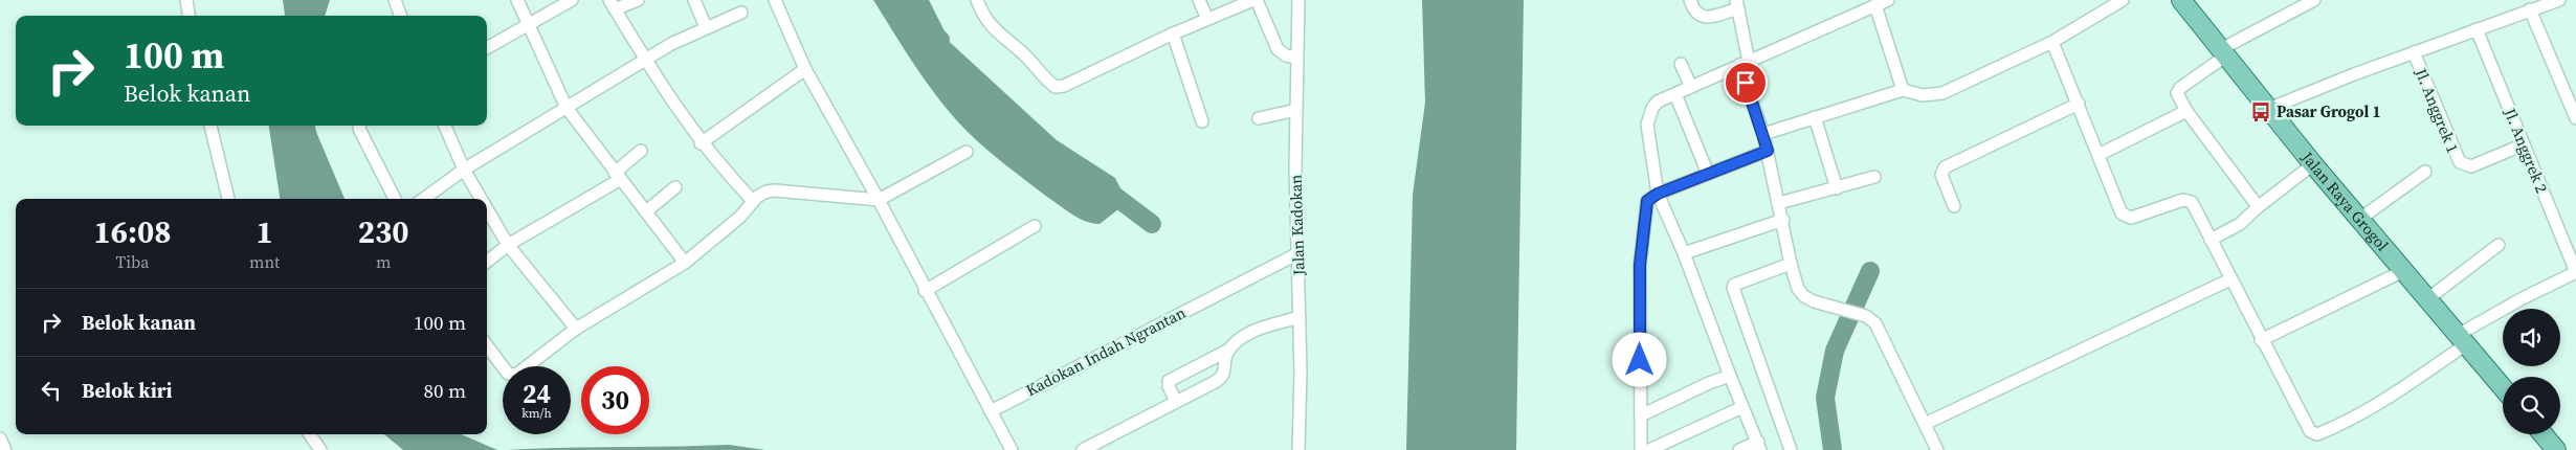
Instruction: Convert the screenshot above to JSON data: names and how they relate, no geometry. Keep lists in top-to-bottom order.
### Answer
{
  "streets": {
    "main road": ["Jalan Raya Grogol"],
    "street": [
      "Jl. Anggrek 1",
      "Jl. Anggrek 2",
      "Jalan Kadokan",
      "Kadokan Indah Ngrantan"
    ]
  },
  "crossings": [
    ["Jl. Anggrek 1", "Jl. Anggrek 2"],
    ["Jalan Kadokan", "Kadokan Indah Ngrantan"]
  ],
  "places": {
    "bus stop": ["Pasar Grogol 1"]
  },
  "page": {
    "turn": ["100 m", "Belok kanan"],
    "eta": [
      "16:08",
      "Tiba",
      "1",
      "mnt",
      "230",
      "m"
    ],
    "list": [
      {
        "name": "Belok kanan",
        "value": "100 m"
      },
      {
        "name": "Belok kiri",
        "value": "80 m"
      }
    ],
    "speed": "24 km/h",
    "limit": "30"
  }
}
